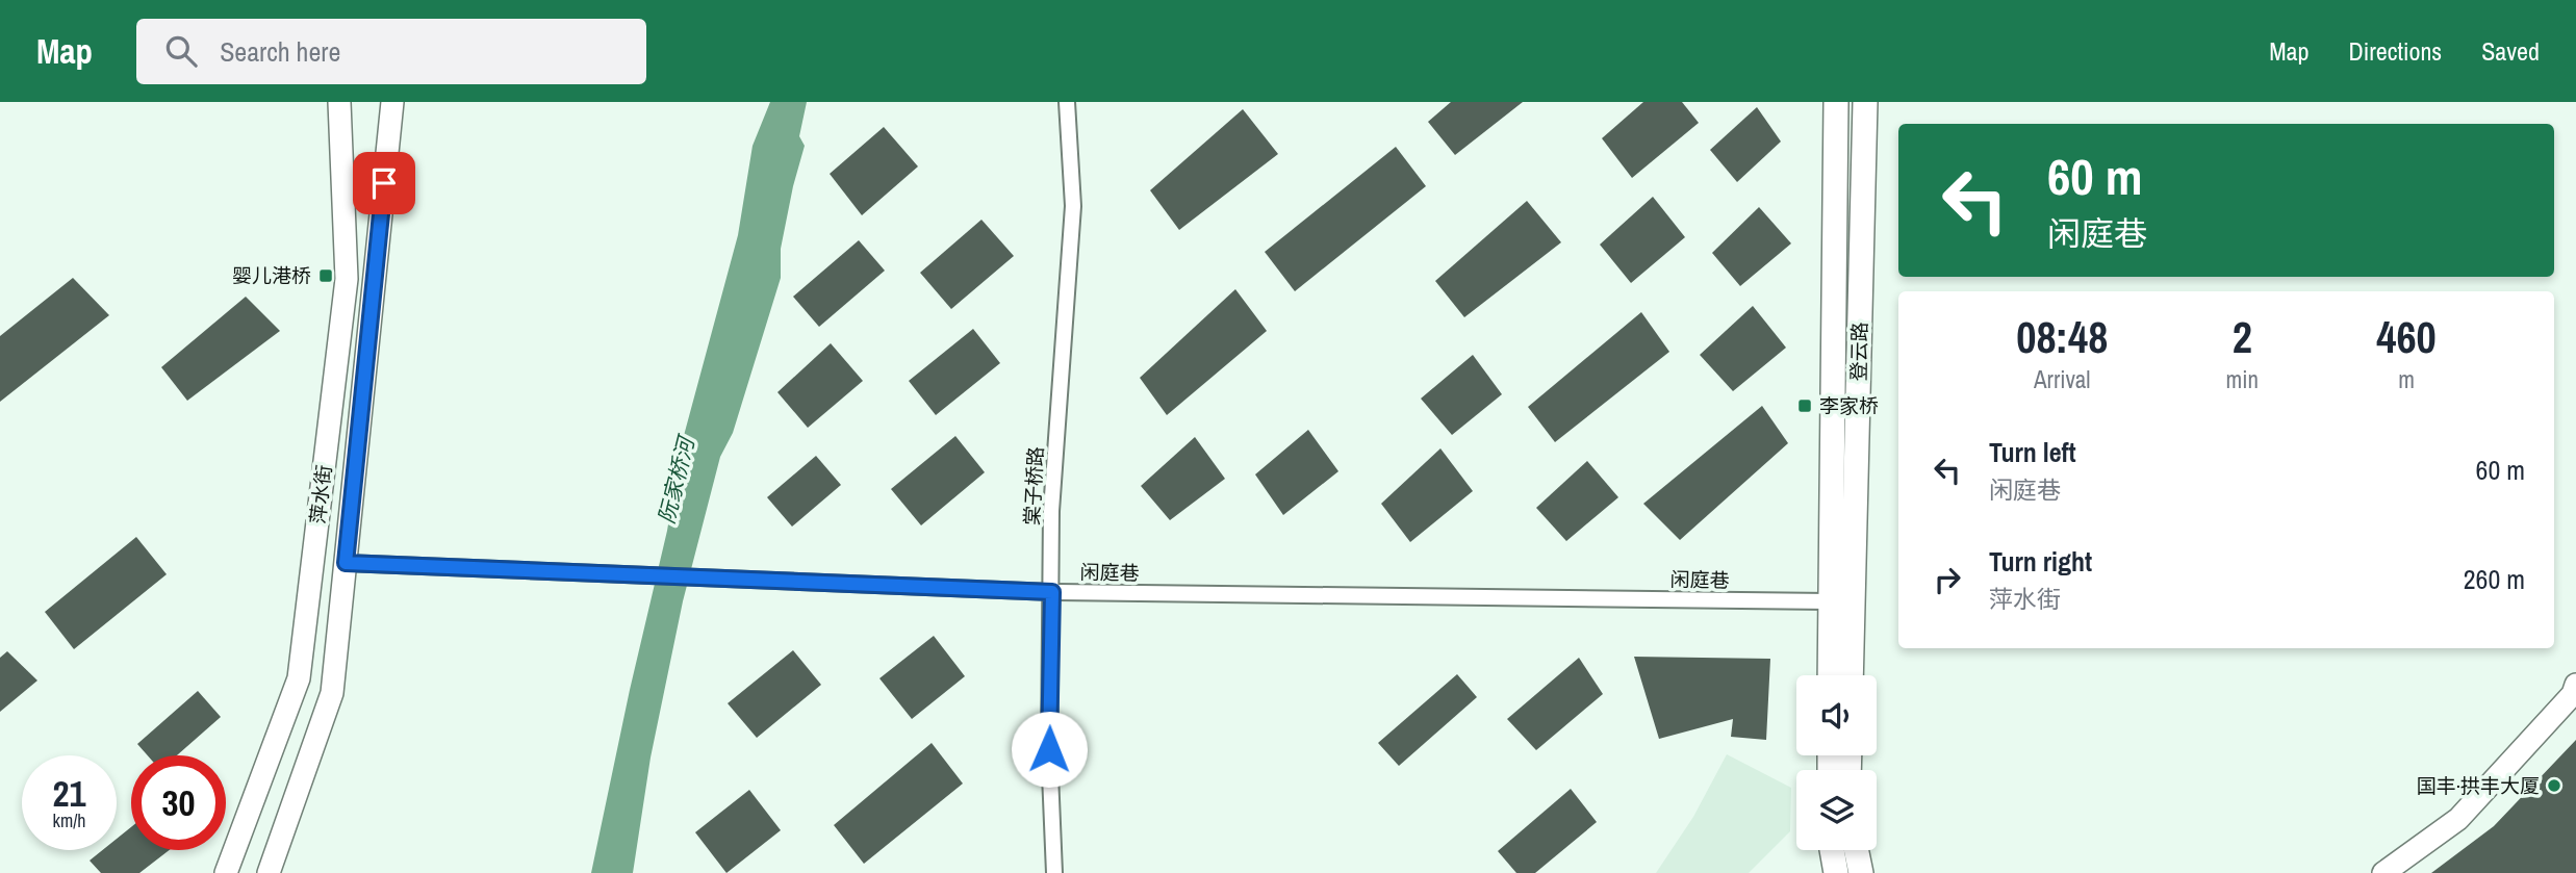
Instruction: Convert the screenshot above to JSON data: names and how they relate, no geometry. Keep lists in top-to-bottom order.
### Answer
{
  "streets": {
    "main road": ["登云路", "萍水街"],
    "street": ["棠子桥路", "闲庭巷"]
  },
  "crossings": [
    ["登云路", "闲庭巷"],
    ["棠子桥路", "闲庭巷"],
    ["萍水街", "闲庭巷"]
  ],
  "water": ["阮家桥河"],
  "places": {
    "transit": ["婴儿港桥", "李家桥"],
    "other": ["国丰·拱丰大厦"]
  },
  "page": {
    "header": "Map",
    "search": "Search here",
    "nav": ["Map", "Directions", "Saved"],
    "turn": ["60 m", "闲庭巷"],
    "eta": [
      "08:48",
      "Arrival",
      "2",
      "min",
      "460",
      "m"
    ],
    "list": [
      {
        "name": "Turn left",
        "note": "闲庭巷",
        "value": "60 m"
      },
      {
        "name": "Turn right",
        "note": "萍水街",
        "value": "260 m"
      }
    ],
    "speed": "21 km/h",
    "limit": "30"
  }
}
